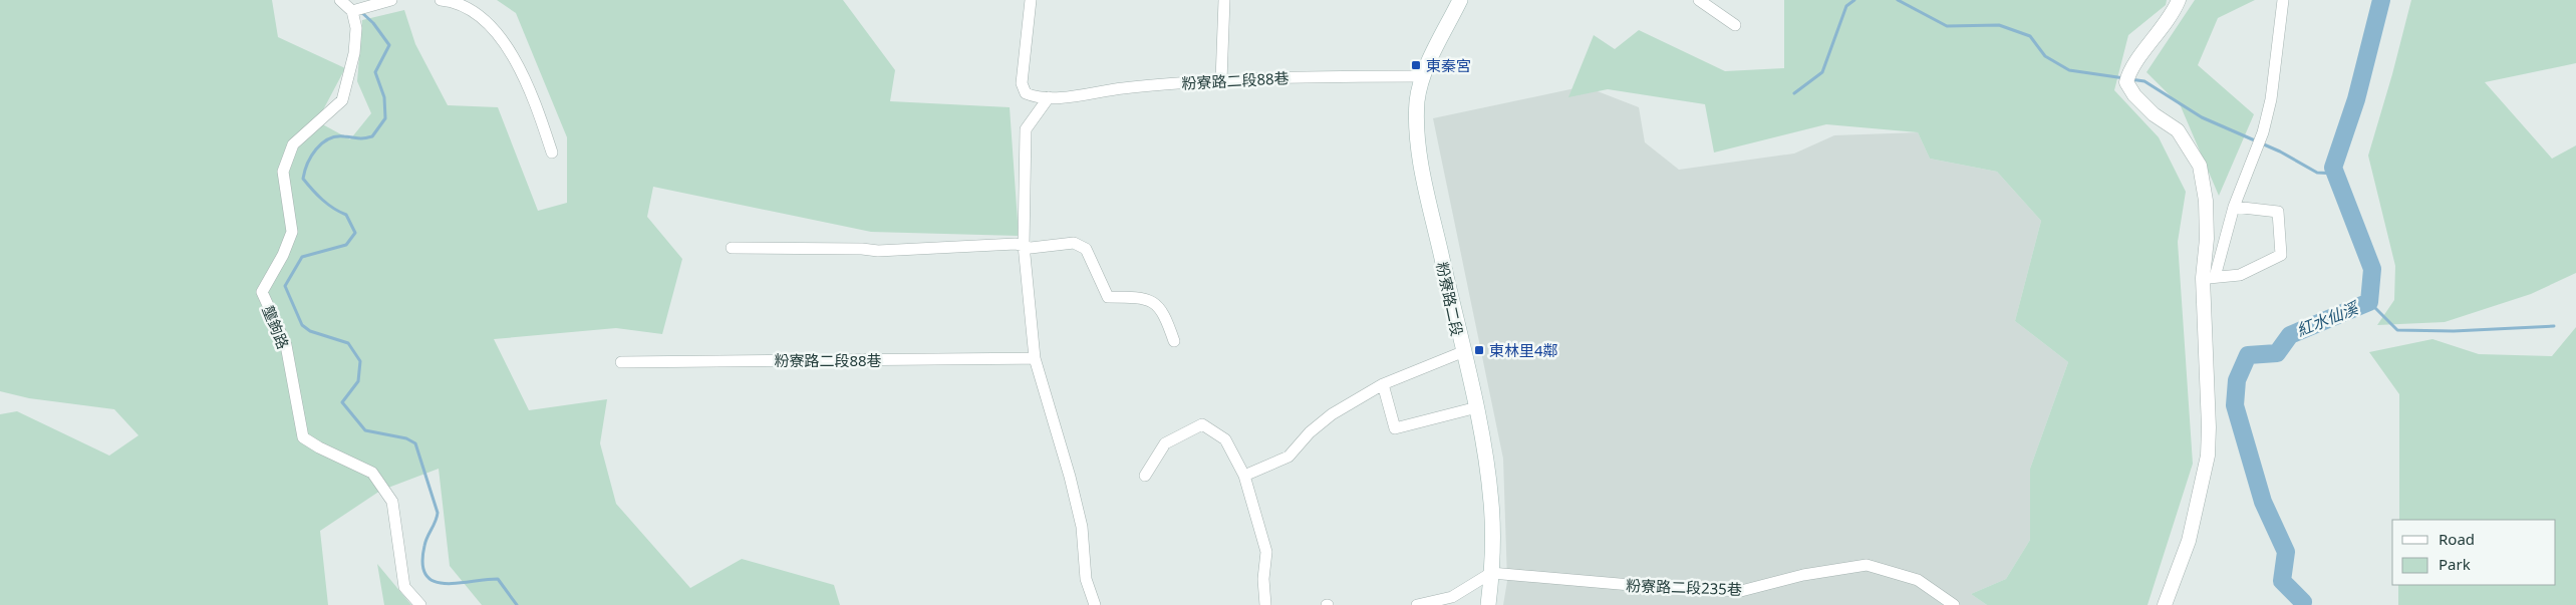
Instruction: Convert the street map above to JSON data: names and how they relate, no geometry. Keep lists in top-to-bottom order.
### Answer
{
  "streets": {
    "main road": ["粉寮路二段"],
    "street": ["粉寮路二段88巷", "壟鉤路", "粉寮路二段235巷"]
  },
  "crossings": [
    ["粉寮路二段88巷", "粉寮路二段"],
    ["粉寮路二段", "粉寮路二段235巷"]
  ],
  "water": ["紅水仙溪"],
  "places": {
    "transit": ["東秦宮", "東林里4鄰"]
  },
  "legend": ["Road", "Park"]
}
